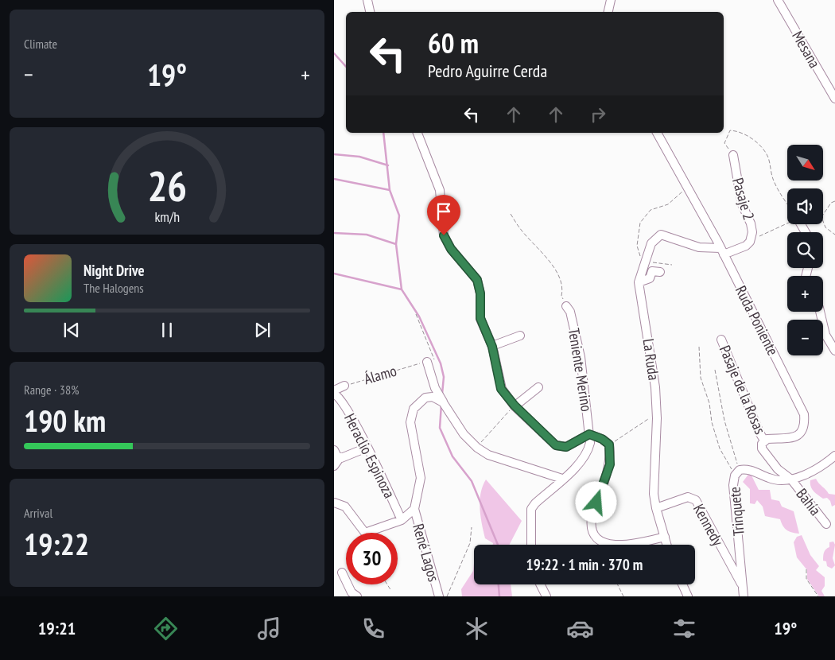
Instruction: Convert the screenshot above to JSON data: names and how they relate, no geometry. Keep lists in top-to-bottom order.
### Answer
{
  "streets": {
    "street": [
      "Mesana",
      "Pasaje 2",
      "Ruda Poniente",
      "La Ruda",
      "Teniente Merino",
      "Álamo",
      "Pasaje de la Rosas",
      "Heraclio Espinoza",
      "Bahía",
      "Trinquete",
      "Kennedy",
      "René Lagos"
    ]
  },
  "crossings": [
    ["Ruda Poniente", "La Ruda"],
    ["Ruda Poniente", "Pasaje de la Rosas"],
    ["La Ruda", "Kennedy"],
    ["Bahía", "Trinquete"],
    ["Trinquete", "Kennedy"]
  ],
  "north": "bottom right",
  "page": {
    "tile": [
      "Climate",
      ["Range · 38%", "190 km"],
      ["Arrival", "19:22"]
    ],
    "turn": ["60 m", "Pedro Aguirre Cerda"],
    "heat": ["−", "19°", "+"],
    "map_buttons": ["+", "−"],
    "song": ["Night Drive", "The Halogens"],
    "limit": "30",
    "trip": "19:22 · 1 min · 370 m",
    "tabs": ["19:21", "19°"],
    "gauge": ["26", "km/h"]
  }
}
